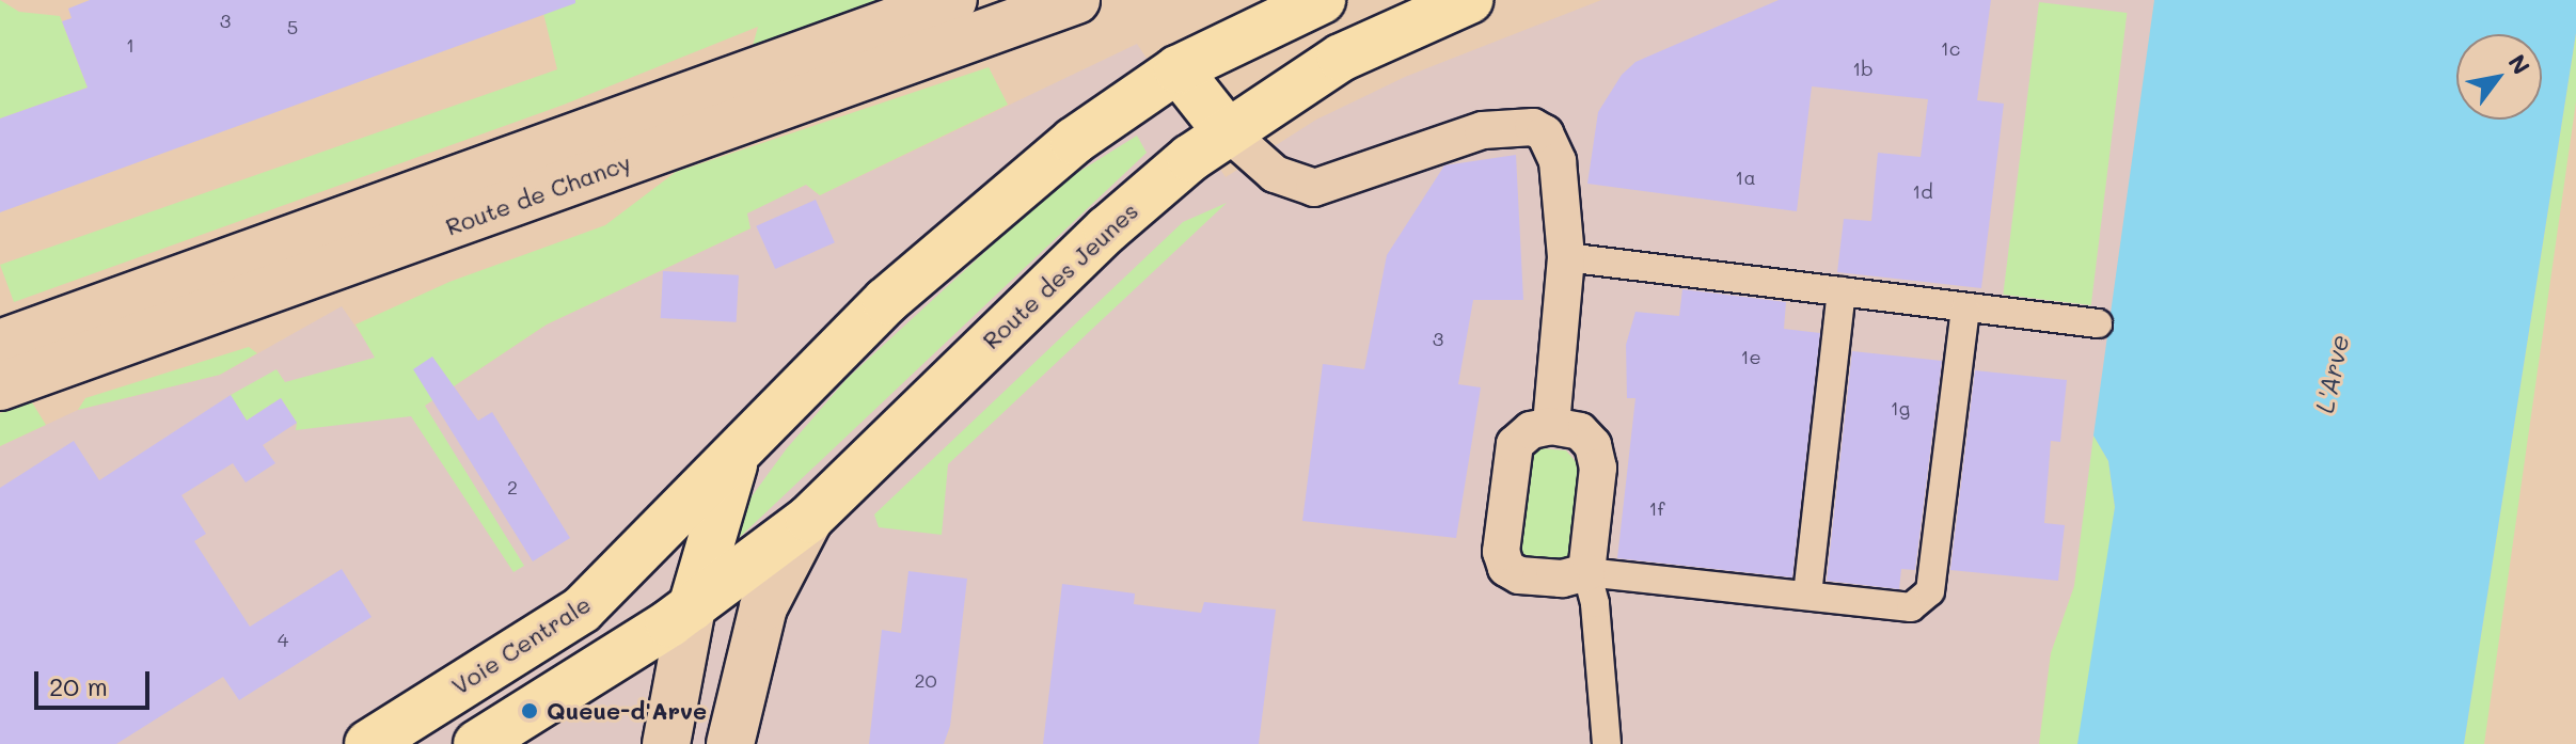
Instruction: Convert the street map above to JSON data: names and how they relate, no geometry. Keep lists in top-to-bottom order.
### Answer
{
  "streets": {
    "main road": ["Route de Chancy", "Route des Jeunes", "Voie Centrale"]
  },
  "water": ["L'Arve"],
  "places": ["Queue-d'Arve"],
  "house_numbers": [
    "3",
    "5",
    "1",
    "1c",
    "1b",
    "1a",
    "1d",
    "3",
    "1e",
    "1g",
    "2",
    "1f",
    "4",
    "20"
  ],
  "scale_bar": "20 m",
  "north": "top right"
}
